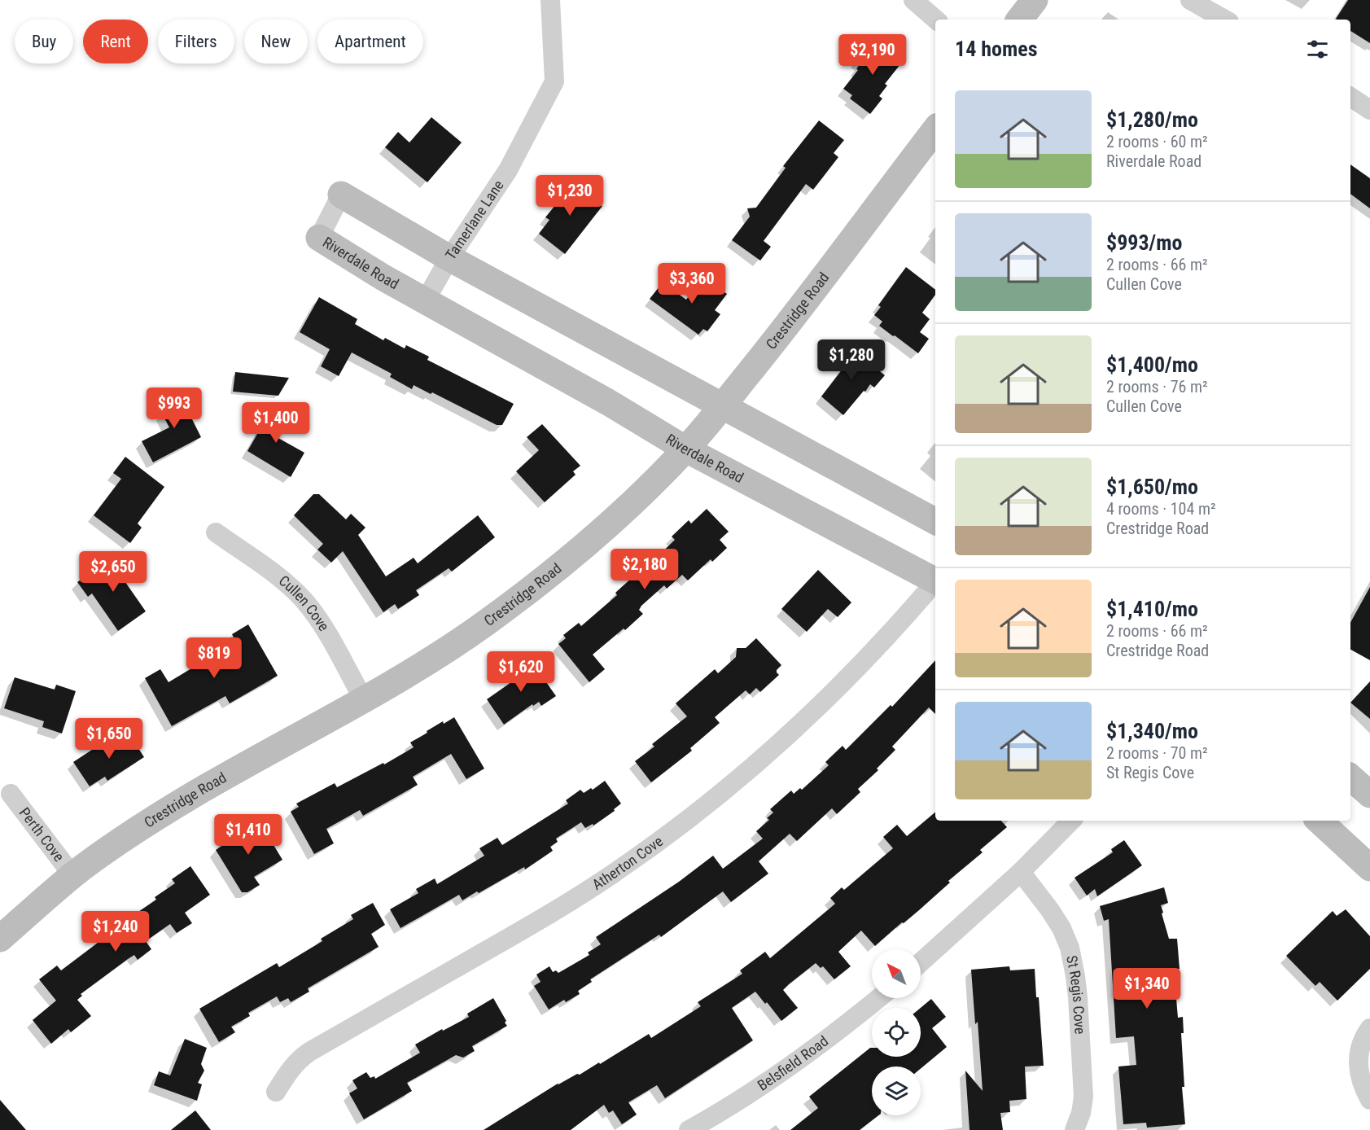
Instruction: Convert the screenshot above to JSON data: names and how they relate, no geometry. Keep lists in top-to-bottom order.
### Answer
{
  "streets": {
    "street": [
      "Tamerlane Lane",
      "Riverdale Road",
      "Crestridge Road",
      "Cullen Cove",
      "Perth Cove",
      "Atherton Cove",
      "St Regis Cove",
      "Belsfield Road"
    ]
  },
  "crossings": [
    ["Tamerlane Lane", "Riverdale Road"],
    ["Riverdale Road", "Crestridge Road"],
    ["Crestridge Road", "Cullen Cove"],
    ["Crestridge Road", "Perth Cove"]
  ],
  "north": "top left",
  "page": {
    "chip": [
      "Buy",
      "Rent",
      "Filters",
      "New",
      "Apartment"
    ],
    "heading": "14 homes",
    "price": [
      "$2,190",
      "$1,230",
      "$3,360",
      "$1,280",
      "$993",
      "$1,400",
      "$2,180",
      "$2,650",
      "$819",
      "$1,620",
      "$1,650",
      "$1,410",
      "$1,240",
      "$1,340"
    ],
    "list": [
      {
        "name": "$1,280/mo",
        "note": "2 rooms · 60 m² · Riverdale Road"
      },
      {
        "name": "$993/mo",
        "note": "2 rooms · 66 m² · Cullen Cove"
      },
      {
        "name": "$1,400/mo",
        "note": "2 rooms · 76 m² · Cullen Cove"
      },
      {
        "name": "$1,650/mo",
        "note": "4 rooms · 104 m² · Crestridge Road"
      },
      {
        "name": "$1,410/mo",
        "note": "2 rooms · 66 m² · Crestridge Road"
      },
      {
        "name": "$1,340/mo",
        "note": "2 rooms · 70 m² · St Regis Cove"
      }
    ]
  }
}
